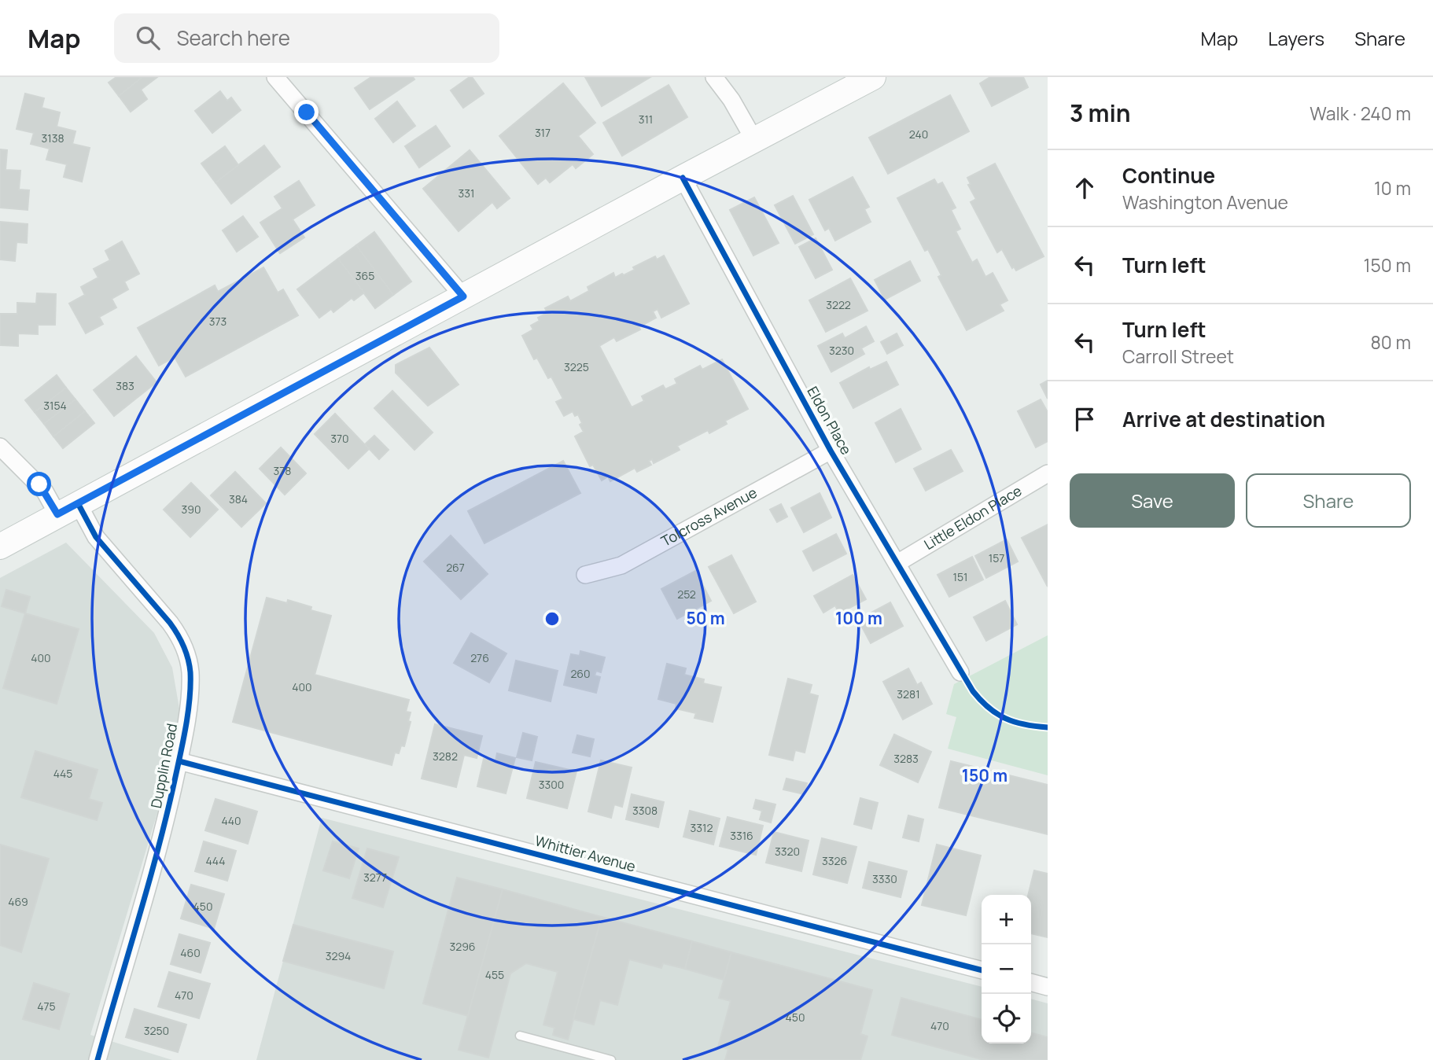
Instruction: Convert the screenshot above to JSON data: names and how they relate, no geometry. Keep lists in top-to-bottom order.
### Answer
{
  "streets": {
    "street": [
      "Eldon Place",
      "Tolcross Avenue",
      "Little Eldon Place",
      "Dupplin Road",
      "Whittier Avenue"
    ]
  },
  "crossings": [
    ["Eldon Place", "Tolcross Avenue"],
    ["Eldon Place", "Little Eldon Place"],
    ["Dupplin Road", "Whittier Avenue"]
  ],
  "house_numbers": [
    "311",
    "317",
    "240",
    "3138",
    "331",
    "365",
    "3222",
    "373",
    "3230",
    "3225",
    "383",
    "3154",
    "370",
    "378",
    "384",
    "390",
    "157",
    "267",
    "151",
    "252",
    "400",
    "276",
    "260",
    "400",
    "3281",
    "3282",
    "3283",
    "445",
    "3300",
    "3308",
    "440",
    "3312",
    "3316",
    "3320",
    "444",
    "3326",
    "3277",
    "3330",
    "469",
    "450",
    "3296",
    "460",
    "3294",
    "455",
    "470",
    "475",
    "450",
    "470",
    "3250"
  ],
  "page": {
    "header": "Map",
    "search": "Search here",
    "nav": ["Map", "Layers", "Share"],
    "heading": ["3 min", "Walk · 240 m"],
    "list": [
      ["Continue", "Washington Avenue", "10 m"],
      ["Turn left", "150 m"],
      ["Turn left", "Carroll Street", "80 m"],
      "Arrive at destination"
    ],
    "buttons": ["Save", "Share"],
    "map_buttons": ["+", "−"]
  },
  "rings": ["50 m", "100 m", "150 m"]
}
